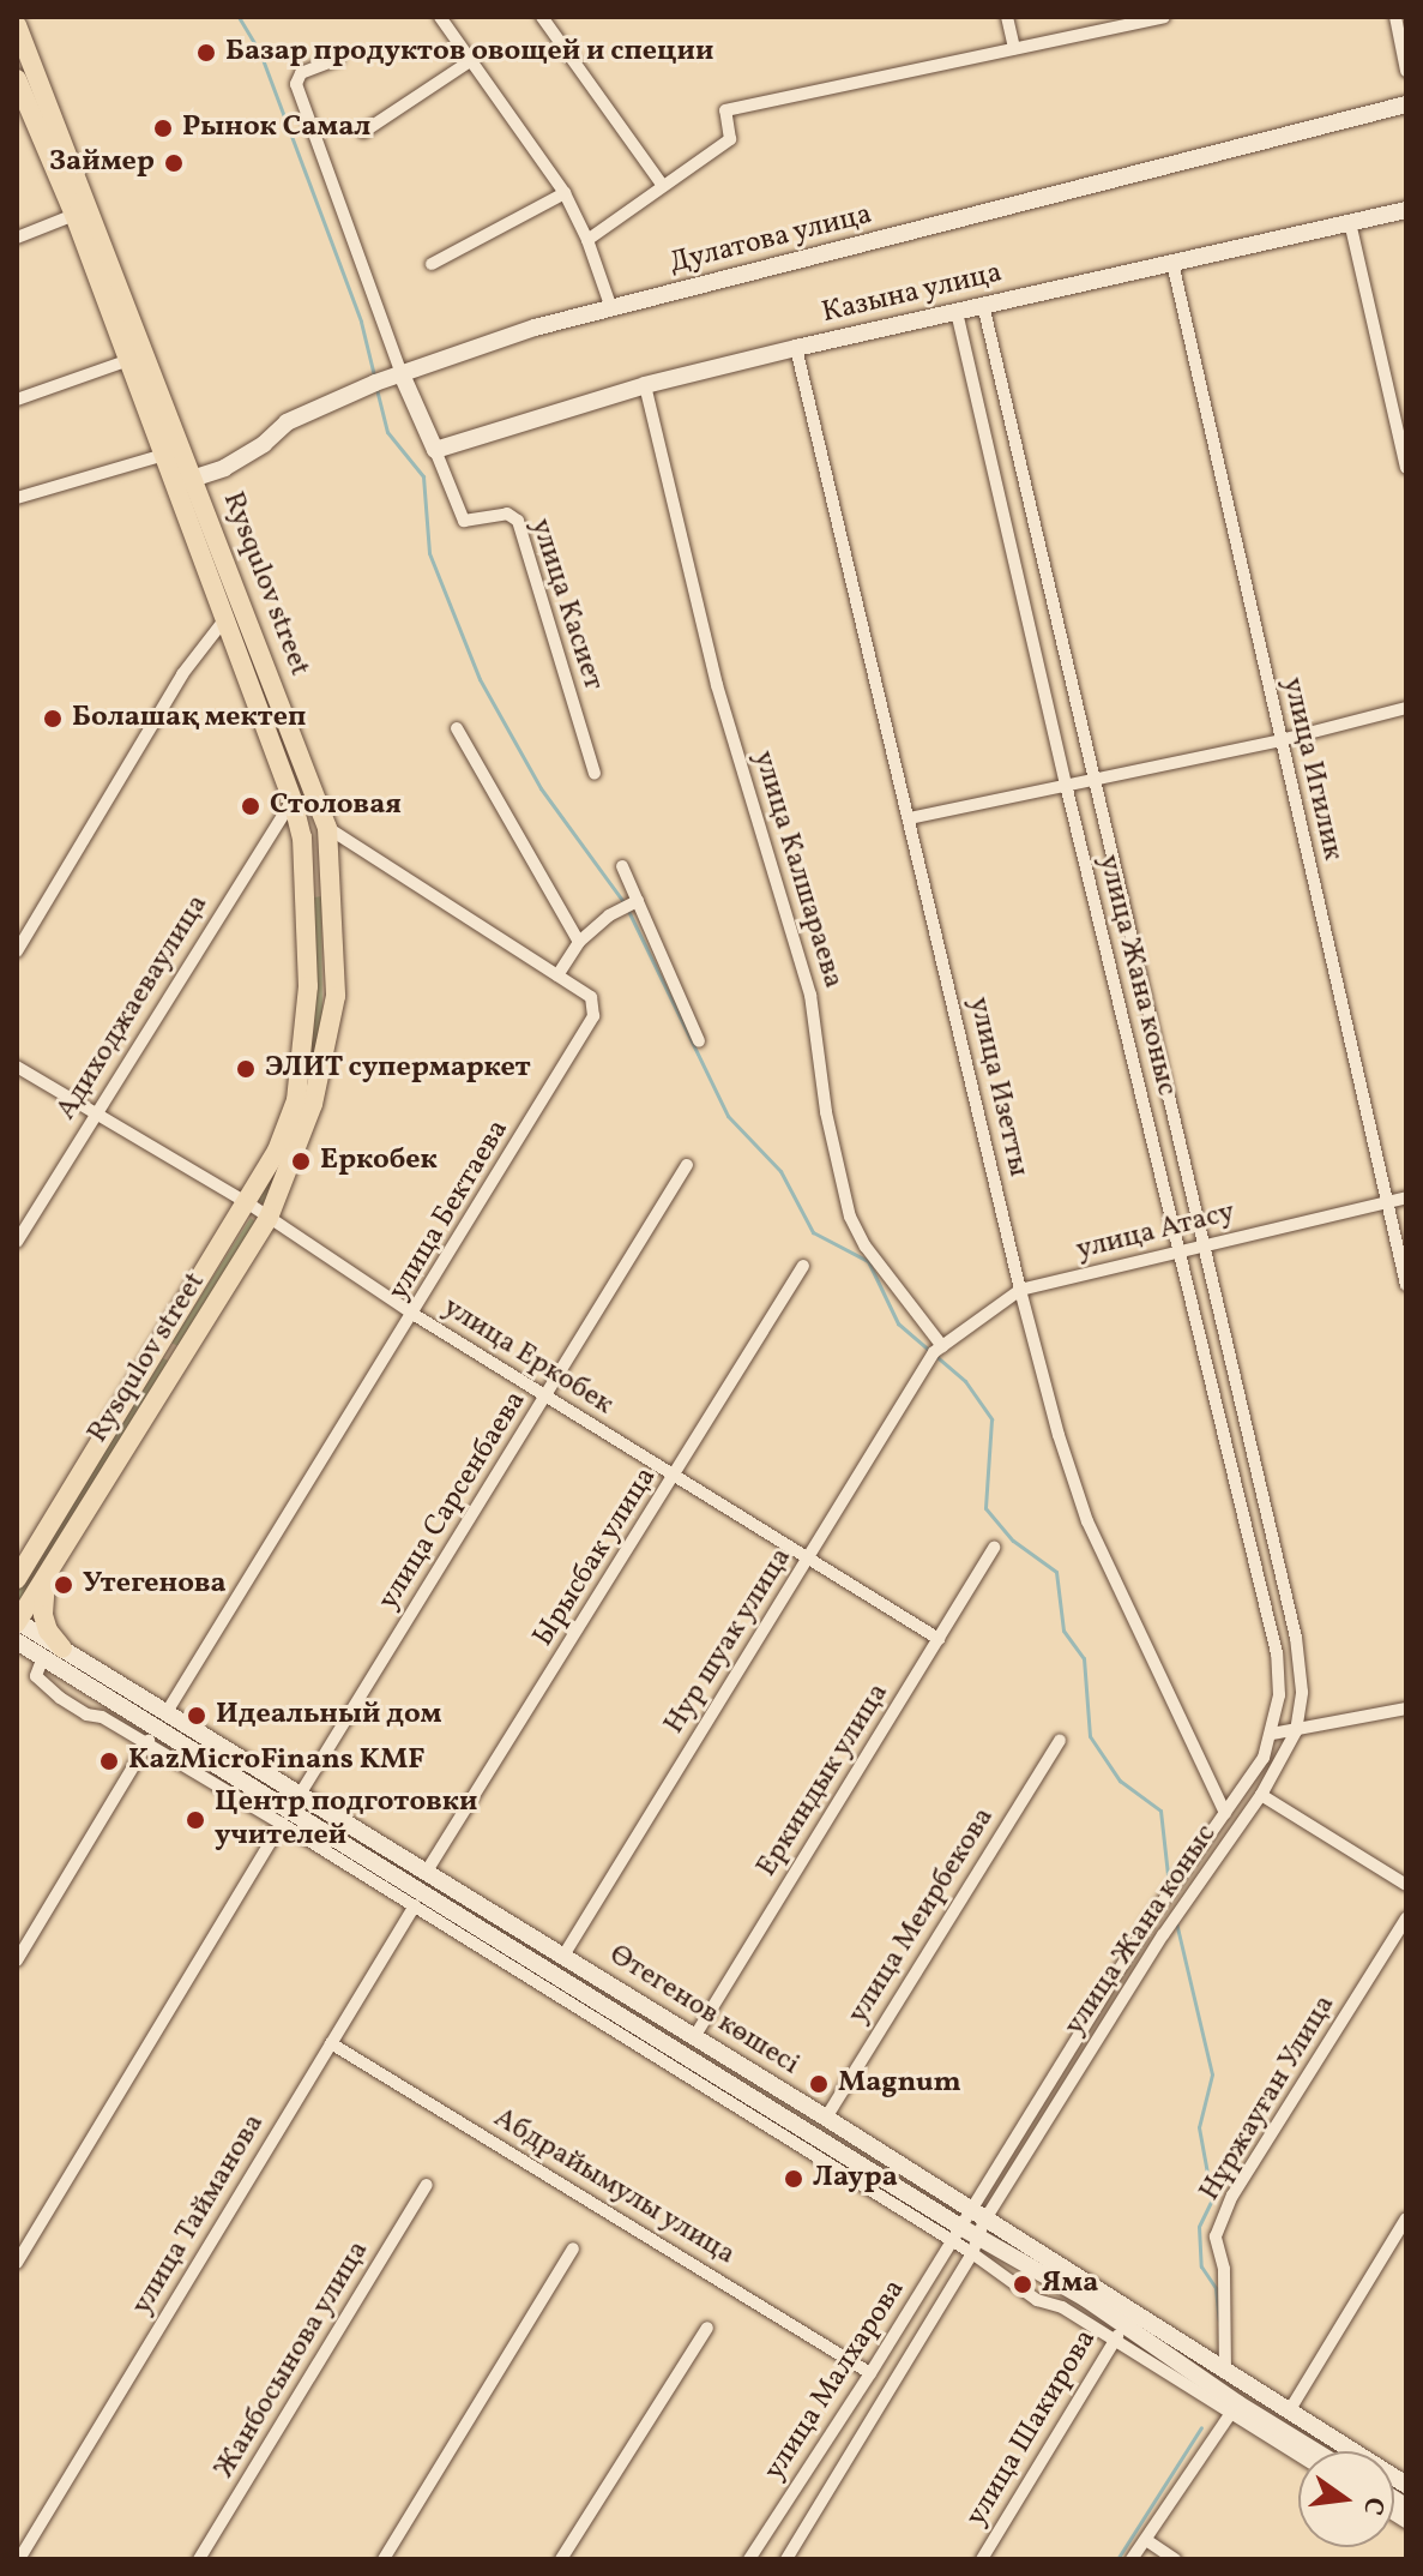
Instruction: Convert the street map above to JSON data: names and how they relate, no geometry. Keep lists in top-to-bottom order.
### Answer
{
  "streets": {
    "main road": [
      "Дулатова улица",
      "Казына улица",
      "Rysqulov street",
      "Өтегенов көшесі"
    ],
    "street": [
      "улица Касиет",
      "улица Игилик",
      "улица Калшараева",
      "улица Жана коныс",
      "Адиходжаеваулица",
      "улица Изетты",
      "улица Бектаева",
      "улица Атасу",
      "улица Еркобек",
      "улица Сарсенбаева",
      "Ырысбак улица",
      "Нур шуак улица",
      "Еркиндык улица",
      "улица Меирбекова",
      "Нұржауған Улица",
      "Абдрайымулы улица",
      "улица Тайманова",
      "Жанбосынова улица",
      "улица Малхарова",
      "улица Шакирова"
    ]
  },
  "crossings": [
    ["Дулатова улица", "Rysqulov street"],
    ["Казына улица", "улица Касиет"],
    ["Казына улица", "улица Игилик"],
    ["Казына улица", "улица Калшараева"],
    ["Казына улица", "улица Жана коныс"],
    ["Казына улица", "улица Изетты"],
    ["Rysqulov street", "Адиходжаеваулица"],
    ["Rysqulov street", "улица Бектаева"],
    ["Rysqulov street", "улица Еркобек"],
    ["Rysqulov street", "Өтегенов көшесі"],
    ["улица Игилик", "улица Атасу"],
    ["улица Калшараева", "улица Атасу"],
    ["улица Калшараева", "Нур шуак улица"],
    ["улица Жана коныс", "улица Изетты"],
    ["улица Жана коныс", "улица Атасу"],
    ["улица Жана коныс", "Өтегенов көшесі"],
    ["улица Жана коныс", "улица Малхарова"],
    ["Адиходжаеваулица", "улица Еркобек"],
    ["улица Изетты", "улица Атасу"],
    ["улица Бектаева", "улица Еркобек"],
    ["улица Бектаева", "Өтегенов көшесі"],
    ["улица Атасу", "Нур шуак улица"],
    ["улица Еркобек", "улица Сарсенбаева"],
    ["улица Еркобек", "Ырысбак улица"],
    ["улица Еркобек", "Нур шуак улица"],
    ["улица Еркобек", "Еркиндык улица"],
    ["улица Сарсенбаева", "Өтегенов көшесі"],
    ["Ырысбак улица", "Өтегенов көшесі"],
    ["Нур шуак улица", "Өтегенов көшесі"],
    ["Еркиндык улица", "Өтегенов көшесі"],
    ["улица Меирбекова", "Өтегенов көшесі"],
    ["Өтегенов көшесі", "Нұржауған Улица"],
    ["Өтегенов көшесі", "улица Тайманова"],
    ["Өтегенов көшесі", "улица Малхарова"],
    ["Өтегенов көшесі", "улица Шакирова"],
    ["Абдрайымулы улица", "улица Тайманова"],
    ["Абдрайымулы улица", "улица Малхарова"]
  ],
  "places": [
    "Базар продуктов овощей и специи",
    "Рынок Самал",
    "Займер",
    "Болашақ мектеп",
    "Столовая",
    "ЭЛИТ супермаркет",
    "Еркобек",
    "Утегенова",
    "Идеальный дом",
    "KazMicroFinans KMF",
    "Центр подготовки учителей",
    "Magnum",
    "Лаура",
    "Яма"
  ],
  "north": "right"
}
